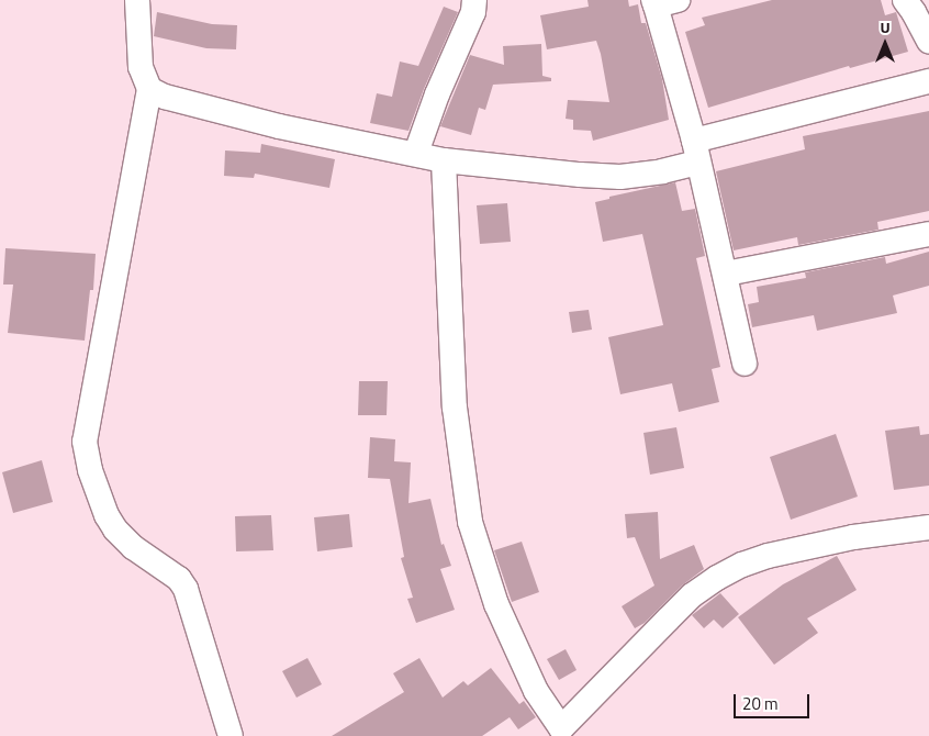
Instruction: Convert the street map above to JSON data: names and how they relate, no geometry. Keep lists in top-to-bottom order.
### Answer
{
  "scale_bar": "20 m",
  "north": "top"
}
